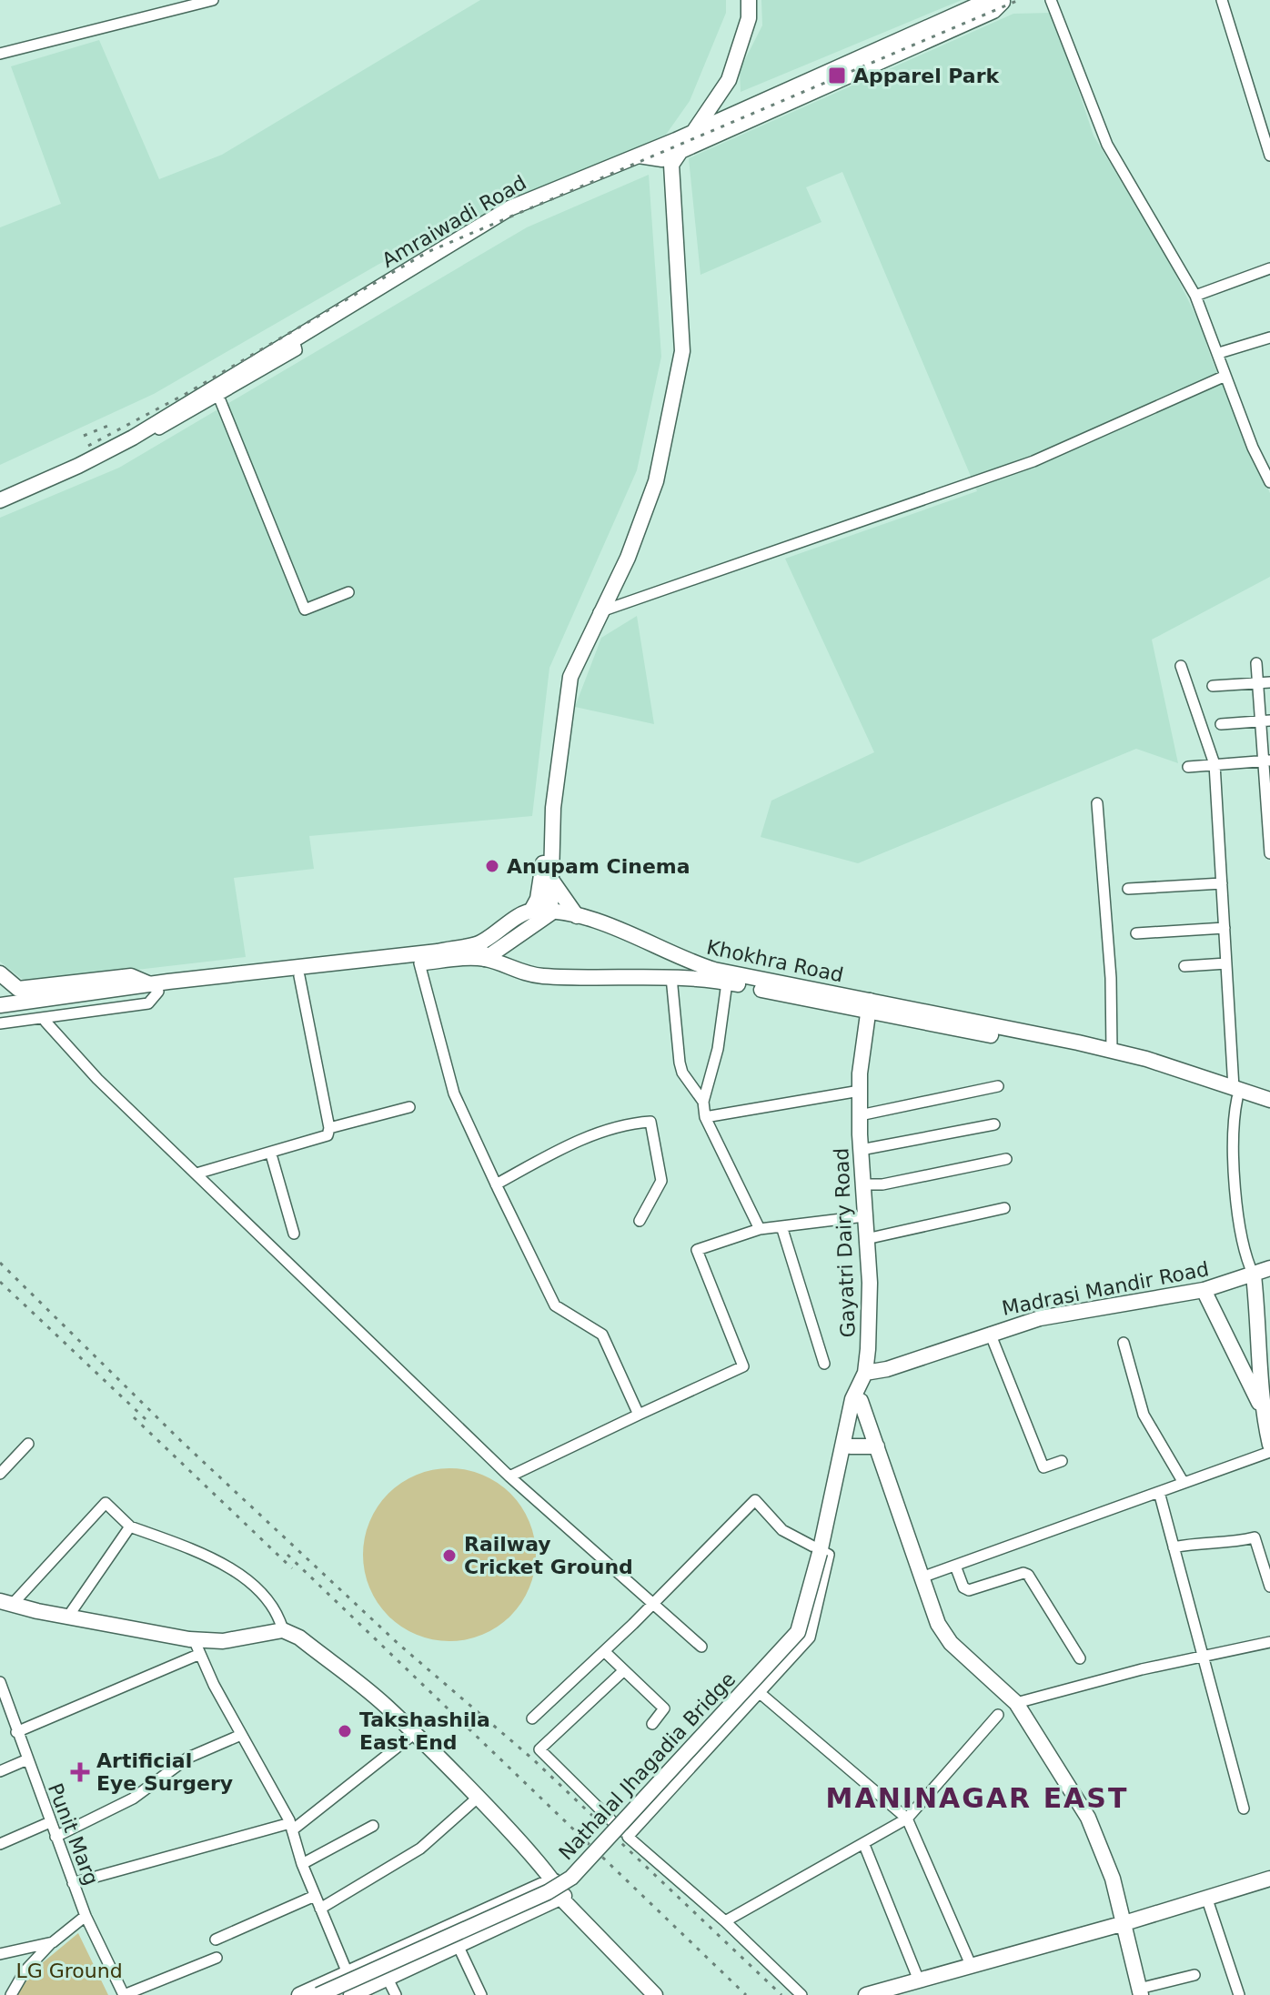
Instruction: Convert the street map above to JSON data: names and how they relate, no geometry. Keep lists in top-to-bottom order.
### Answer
{
  "streets": {
    "main road": [
      "Amraiwadi Road",
      "Khokhra Road",
      "Gayatri Dairy Road",
      "Madrasi Mandir Road",
      "Nathalal Jhagadia Bridge"
    ],
    "street": ["Punit Marg"]
  },
  "crossings": [
    ["Khokhra Road", "Gayatri Dairy Road"],
    ["Gayatri Dairy Road", "Madrasi Mandir Road"],
    ["Gayatri Dairy Road", "Nathalal Jhagadia Bridge"]
  ],
  "districts": ["MANINAGAR EAST"],
  "parks": ["LG Ground"],
  "places": {
    "transit": ["Apparel Park"],
    "other": ["Anupam Cinema", "Railway Cricket Ground", "Takshashila East End"],
    "health": ["Artificial Eye Surgery"]
  }
}
